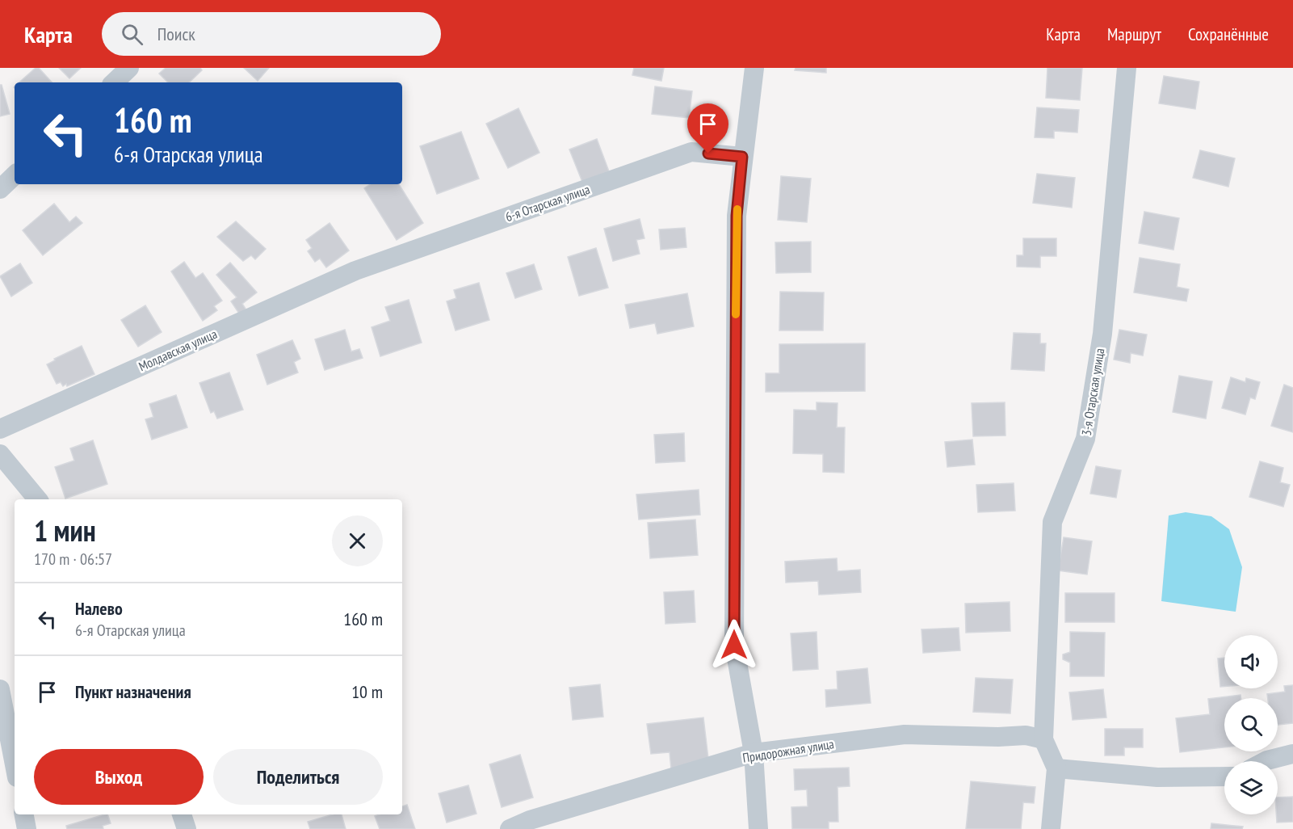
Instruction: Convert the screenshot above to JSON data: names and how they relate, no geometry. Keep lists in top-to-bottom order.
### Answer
{
  "streets": {
    "street": [
      "6-я Отарская улица",
      "Молдавская улица",
      "3-я Отарская улица",
      "Придорожная улица"
    ]
  },
  "crossings": [
    ["6-я Отарская улица", "Молдавская улица"],
    ["3-я Отарская улица", "Придорожная улица"]
  ],
  "page": {
    "header": "Карта",
    "search": "Поиск",
    "nav": ["Карта", "Маршрут", "Сохранённые"],
    "turn": ["160 m", "6-я Отарская улица"],
    "heading": ["1 мин", "170 m · 06:57"],
    "list": [
      {
        "name": "Налево",
        "note": "6-я Отарская улица",
        "value": "160 m"
      },
      {
        "name": "Пункт назначения",
        "value": "10 m"
      }
    ],
    "buttons": ["Выход", "Поделиться"]
  }
}
